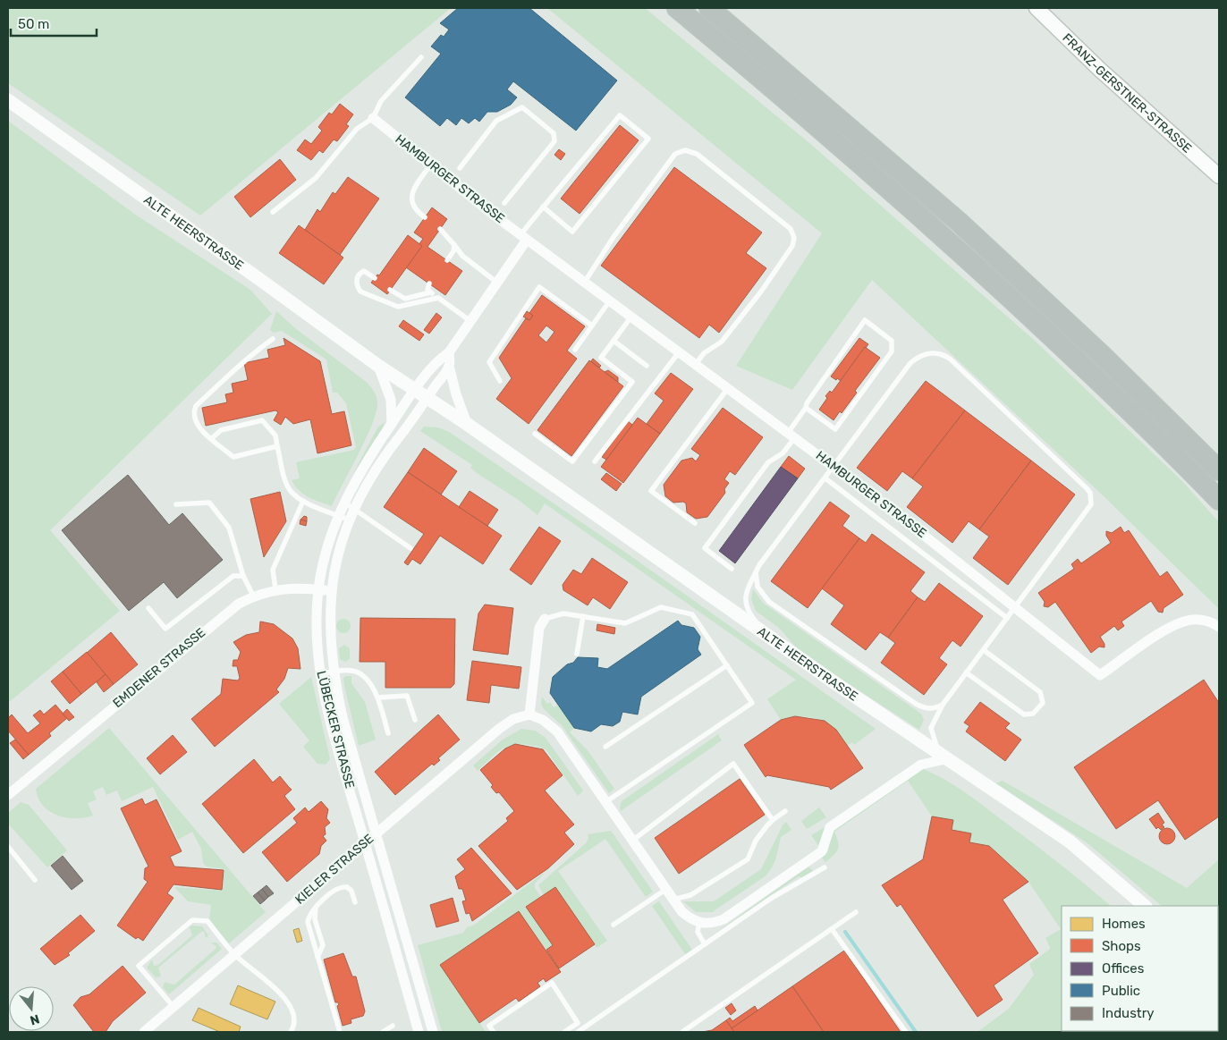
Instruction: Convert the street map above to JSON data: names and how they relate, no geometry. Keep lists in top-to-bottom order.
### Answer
{
  "streets": {
    "main road": ["FRANZ-GERSTNER-STRASSE"],
    "street": [
      "HAMBURGER STRASSE",
      "ALTE HEERSTRASSE",
      "EMDENER STRASSE",
      "LÜBECKER STRASSE",
      "KIELER STRASSE"
    ]
  },
  "crossings": [
    ["ALTE HEERSTRASSE", "LÜBECKER STRASSE"],
    ["EMDENER STRASSE", "LÜBECKER STRASSE"],
    ["LÜBECKER STRASSE", "KIELER STRASSE"]
  ],
  "legend": [
    "Homes",
    "Shops",
    "Offices",
    "Public",
    "Industry"
  ],
  "scale_bar": "50 m",
  "north": "bottom"
}
